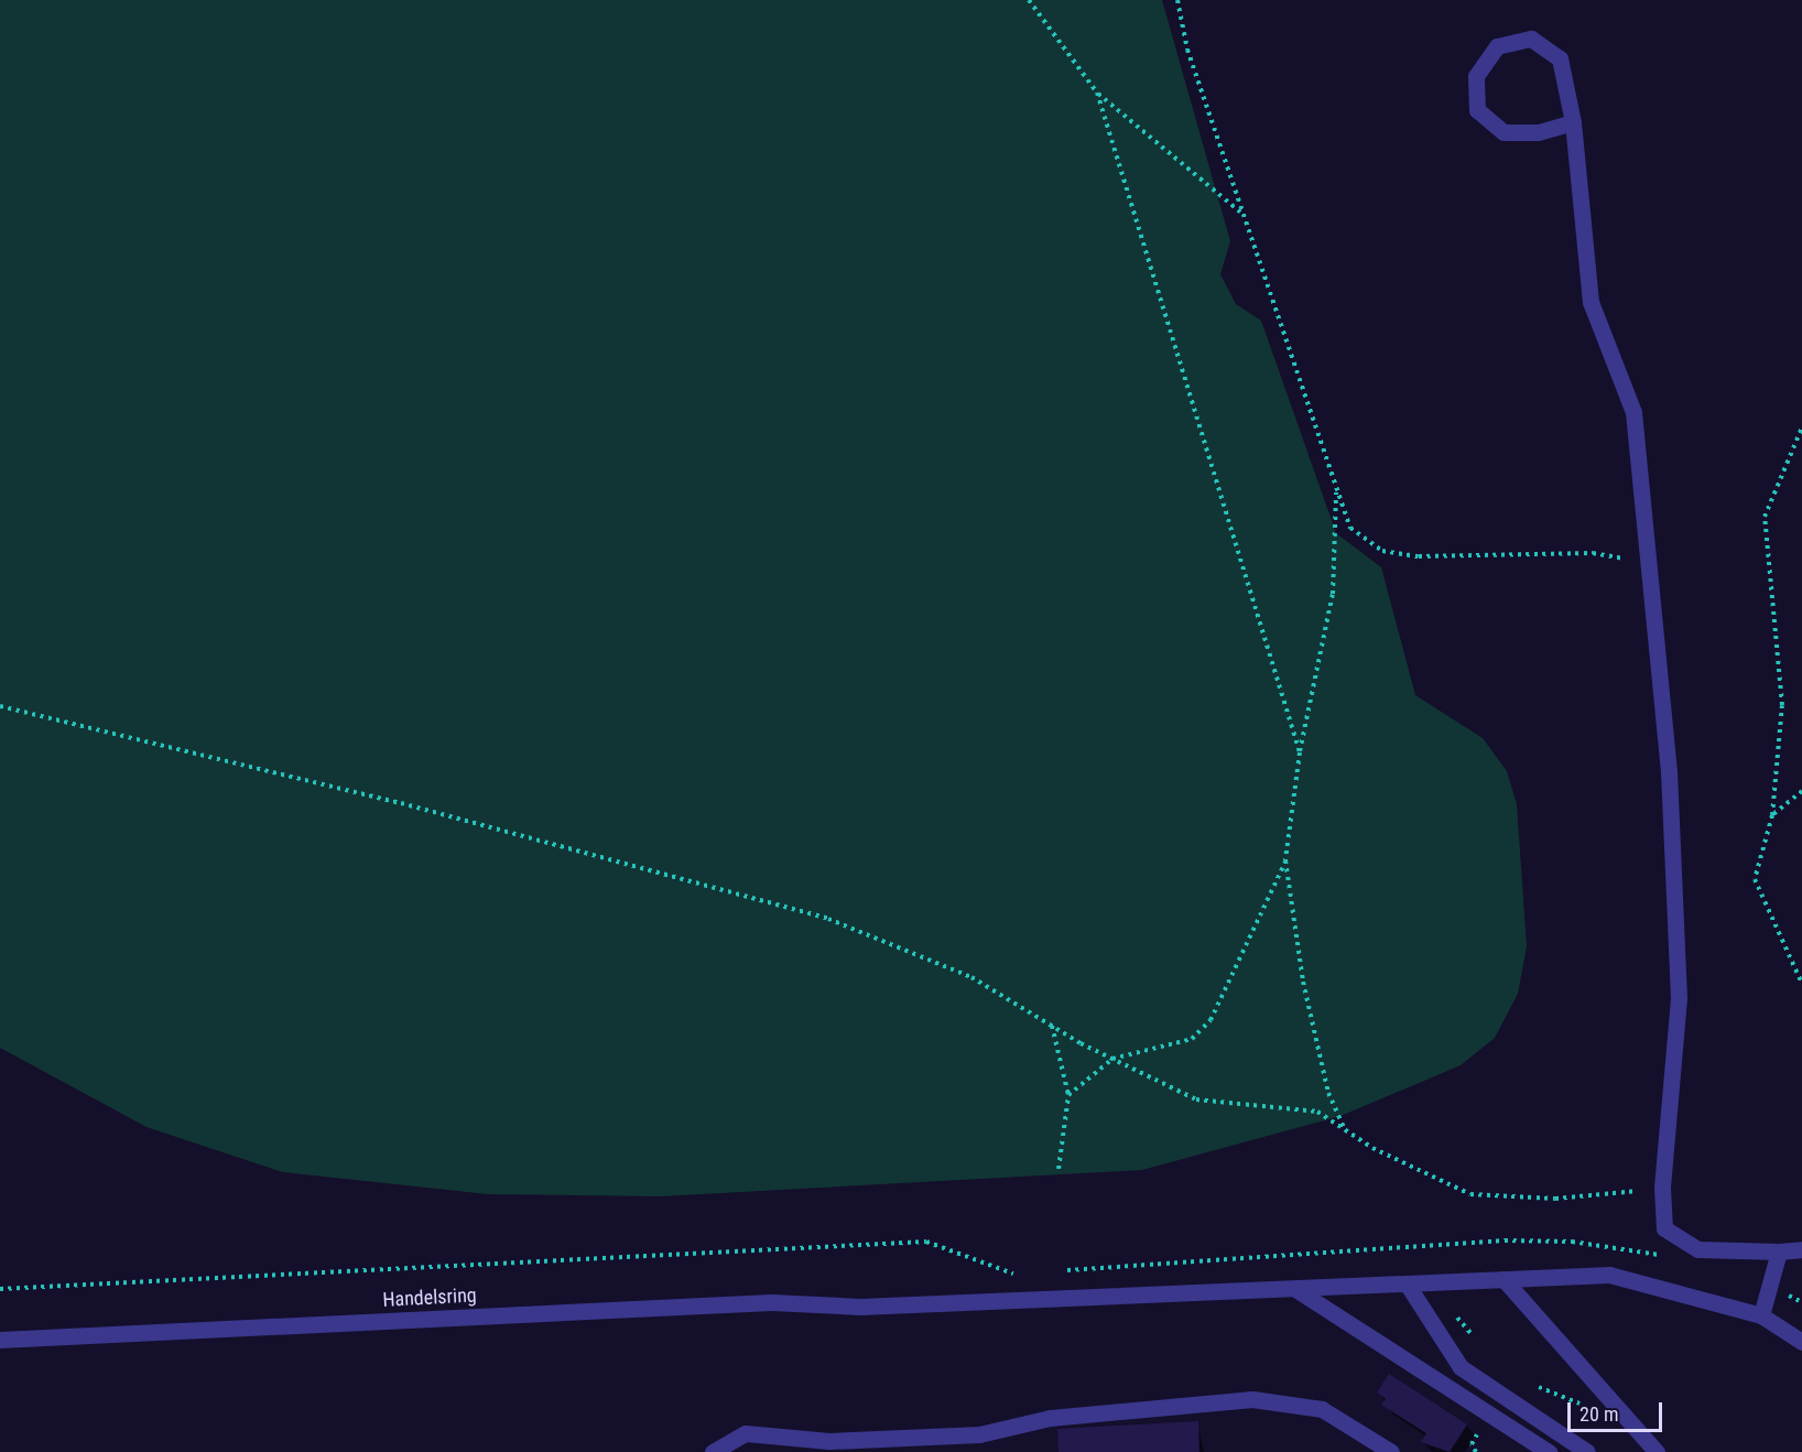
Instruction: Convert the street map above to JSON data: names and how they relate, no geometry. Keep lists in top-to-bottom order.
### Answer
{
  "streets": {
    "street": ["Handelsring"]
  },
  "scale_bar": "20 m"
}
